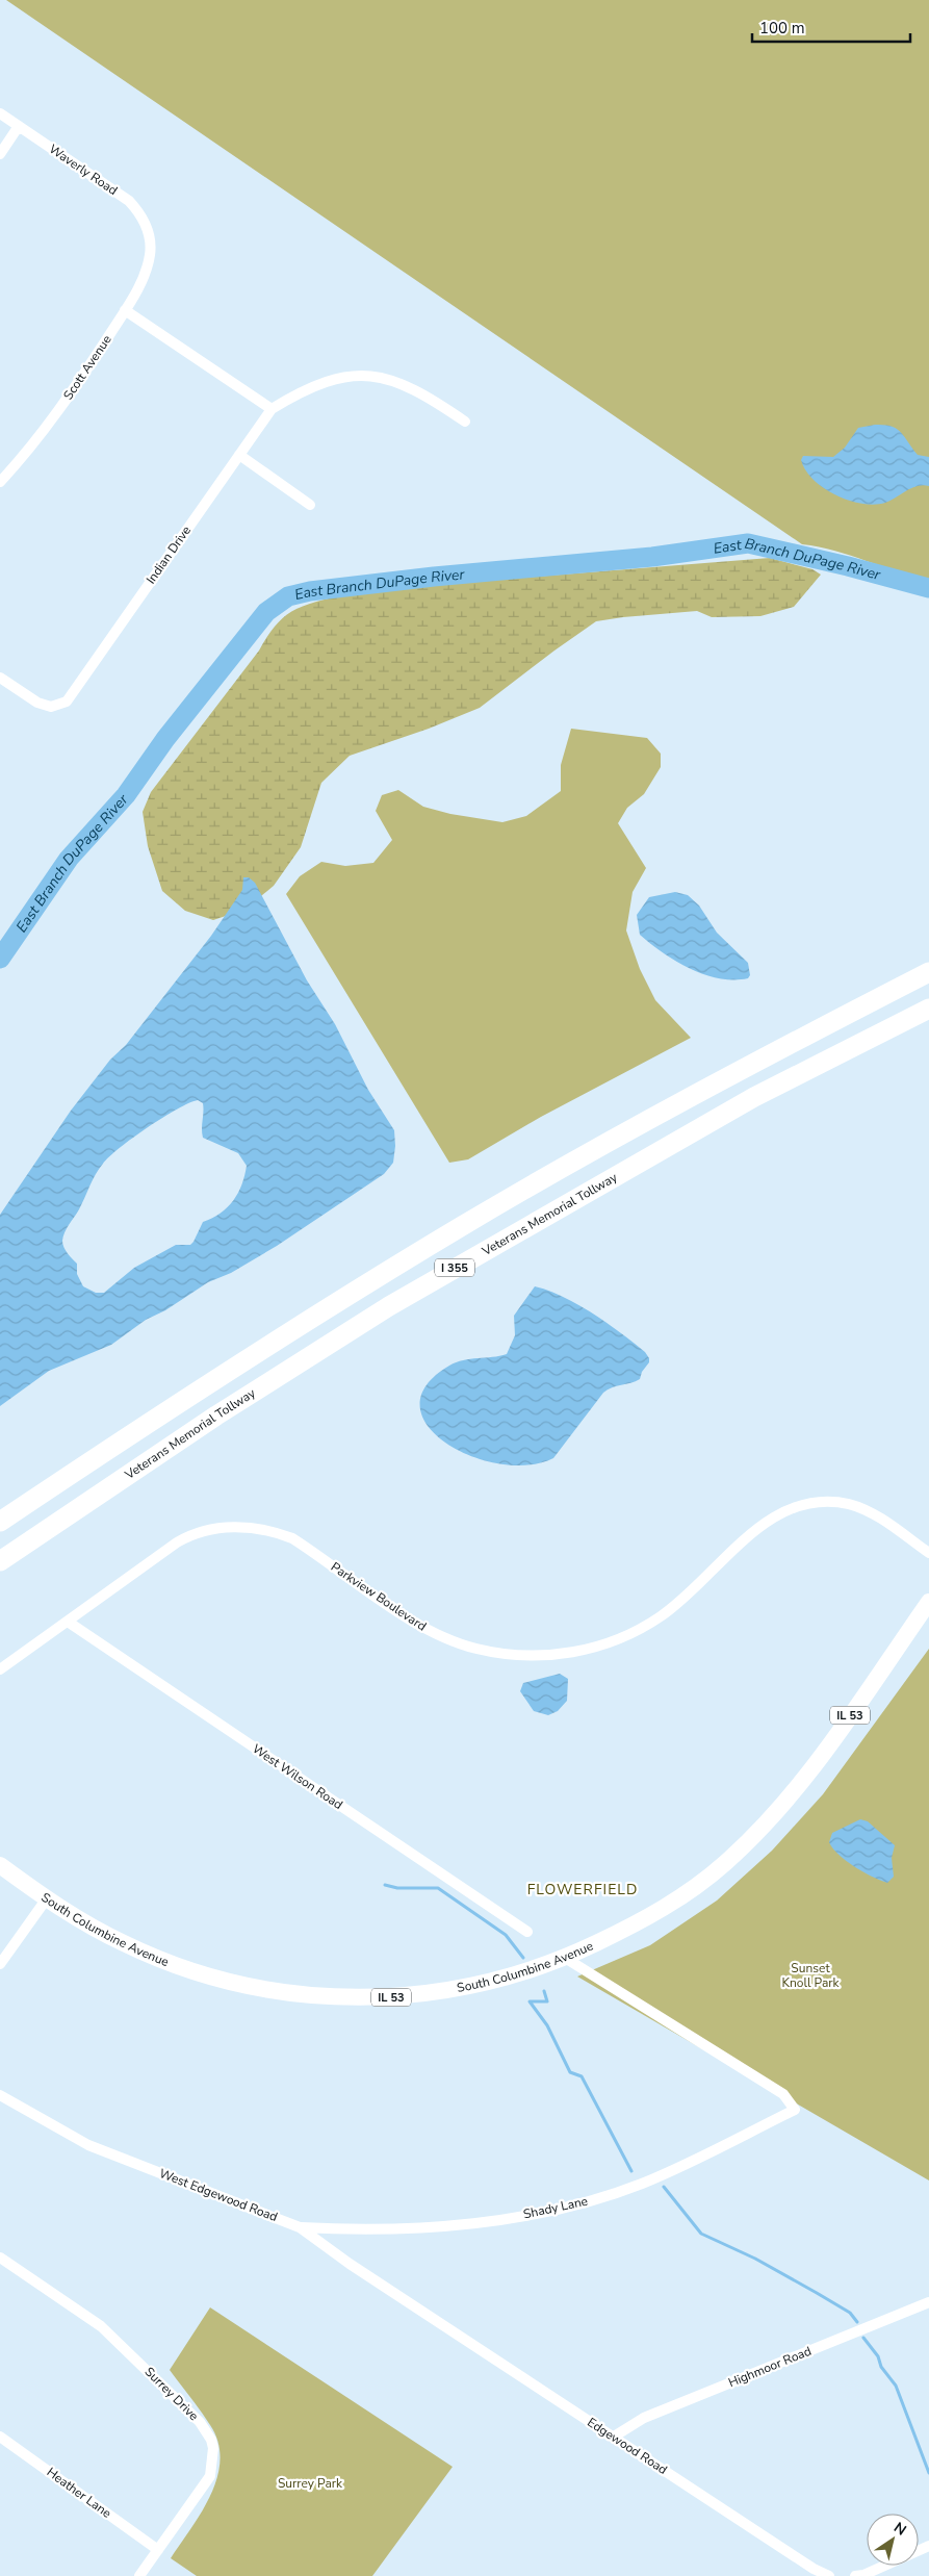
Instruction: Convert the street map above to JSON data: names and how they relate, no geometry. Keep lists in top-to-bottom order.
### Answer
{
  "streets": {
    "highway": ["Veterans Memorial Tollway", "I 355"],
    "main road": ["IL 53", "South Columbine Avenue"],
    "street": [
      "Waverly Road",
      "Scott Avenue",
      "Indian Drive",
      "Parkview Boulevard",
      "West Wilson Road",
      "West Edgewood Road",
      "Shady Lane",
      "Highmoor Road",
      "Surrey Drive",
      "Edgewood Road",
      "Heather Lane"
    ]
  },
  "crossings": [
    ["Waverly Road", "Scott Avenue"],
    ["Parkview Boulevard", "West Wilson Road"],
    ["South Columbine Avenue", "Shady Lane"],
    ["West Edgewood Road", "Shady Lane"],
    ["West Edgewood Road", "Edgewood Road"],
    ["Highmoor Road", "Edgewood Road"],
    ["Surrey Drive", "Heather Lane"]
  ],
  "districts": ["FLOWERFIELD"],
  "water": ["East Branch DuPage River"],
  "parks": ["Sunset Knoll Park", "Surrey Park"],
  "scale_bar": "100 m",
  "north": "top right"
}
